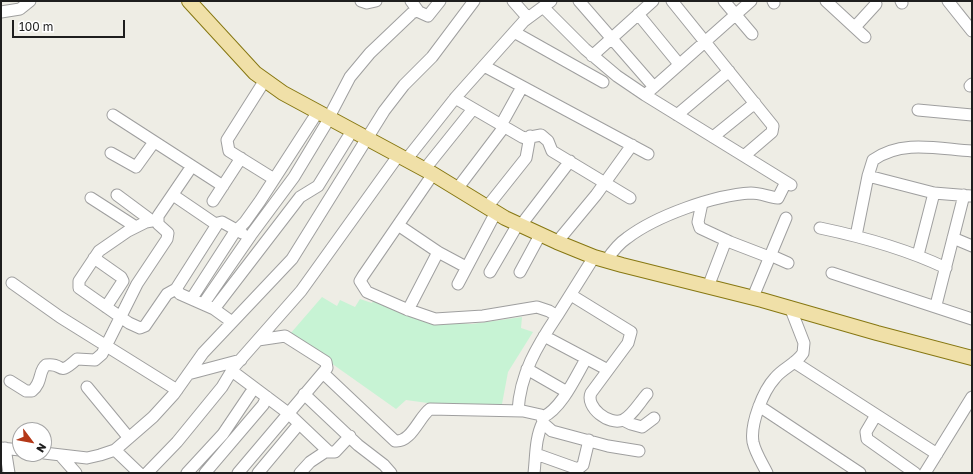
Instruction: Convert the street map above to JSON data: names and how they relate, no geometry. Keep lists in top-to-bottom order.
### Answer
{
  "scale_bar": "100 m",
  "north": "bottom right"
}
